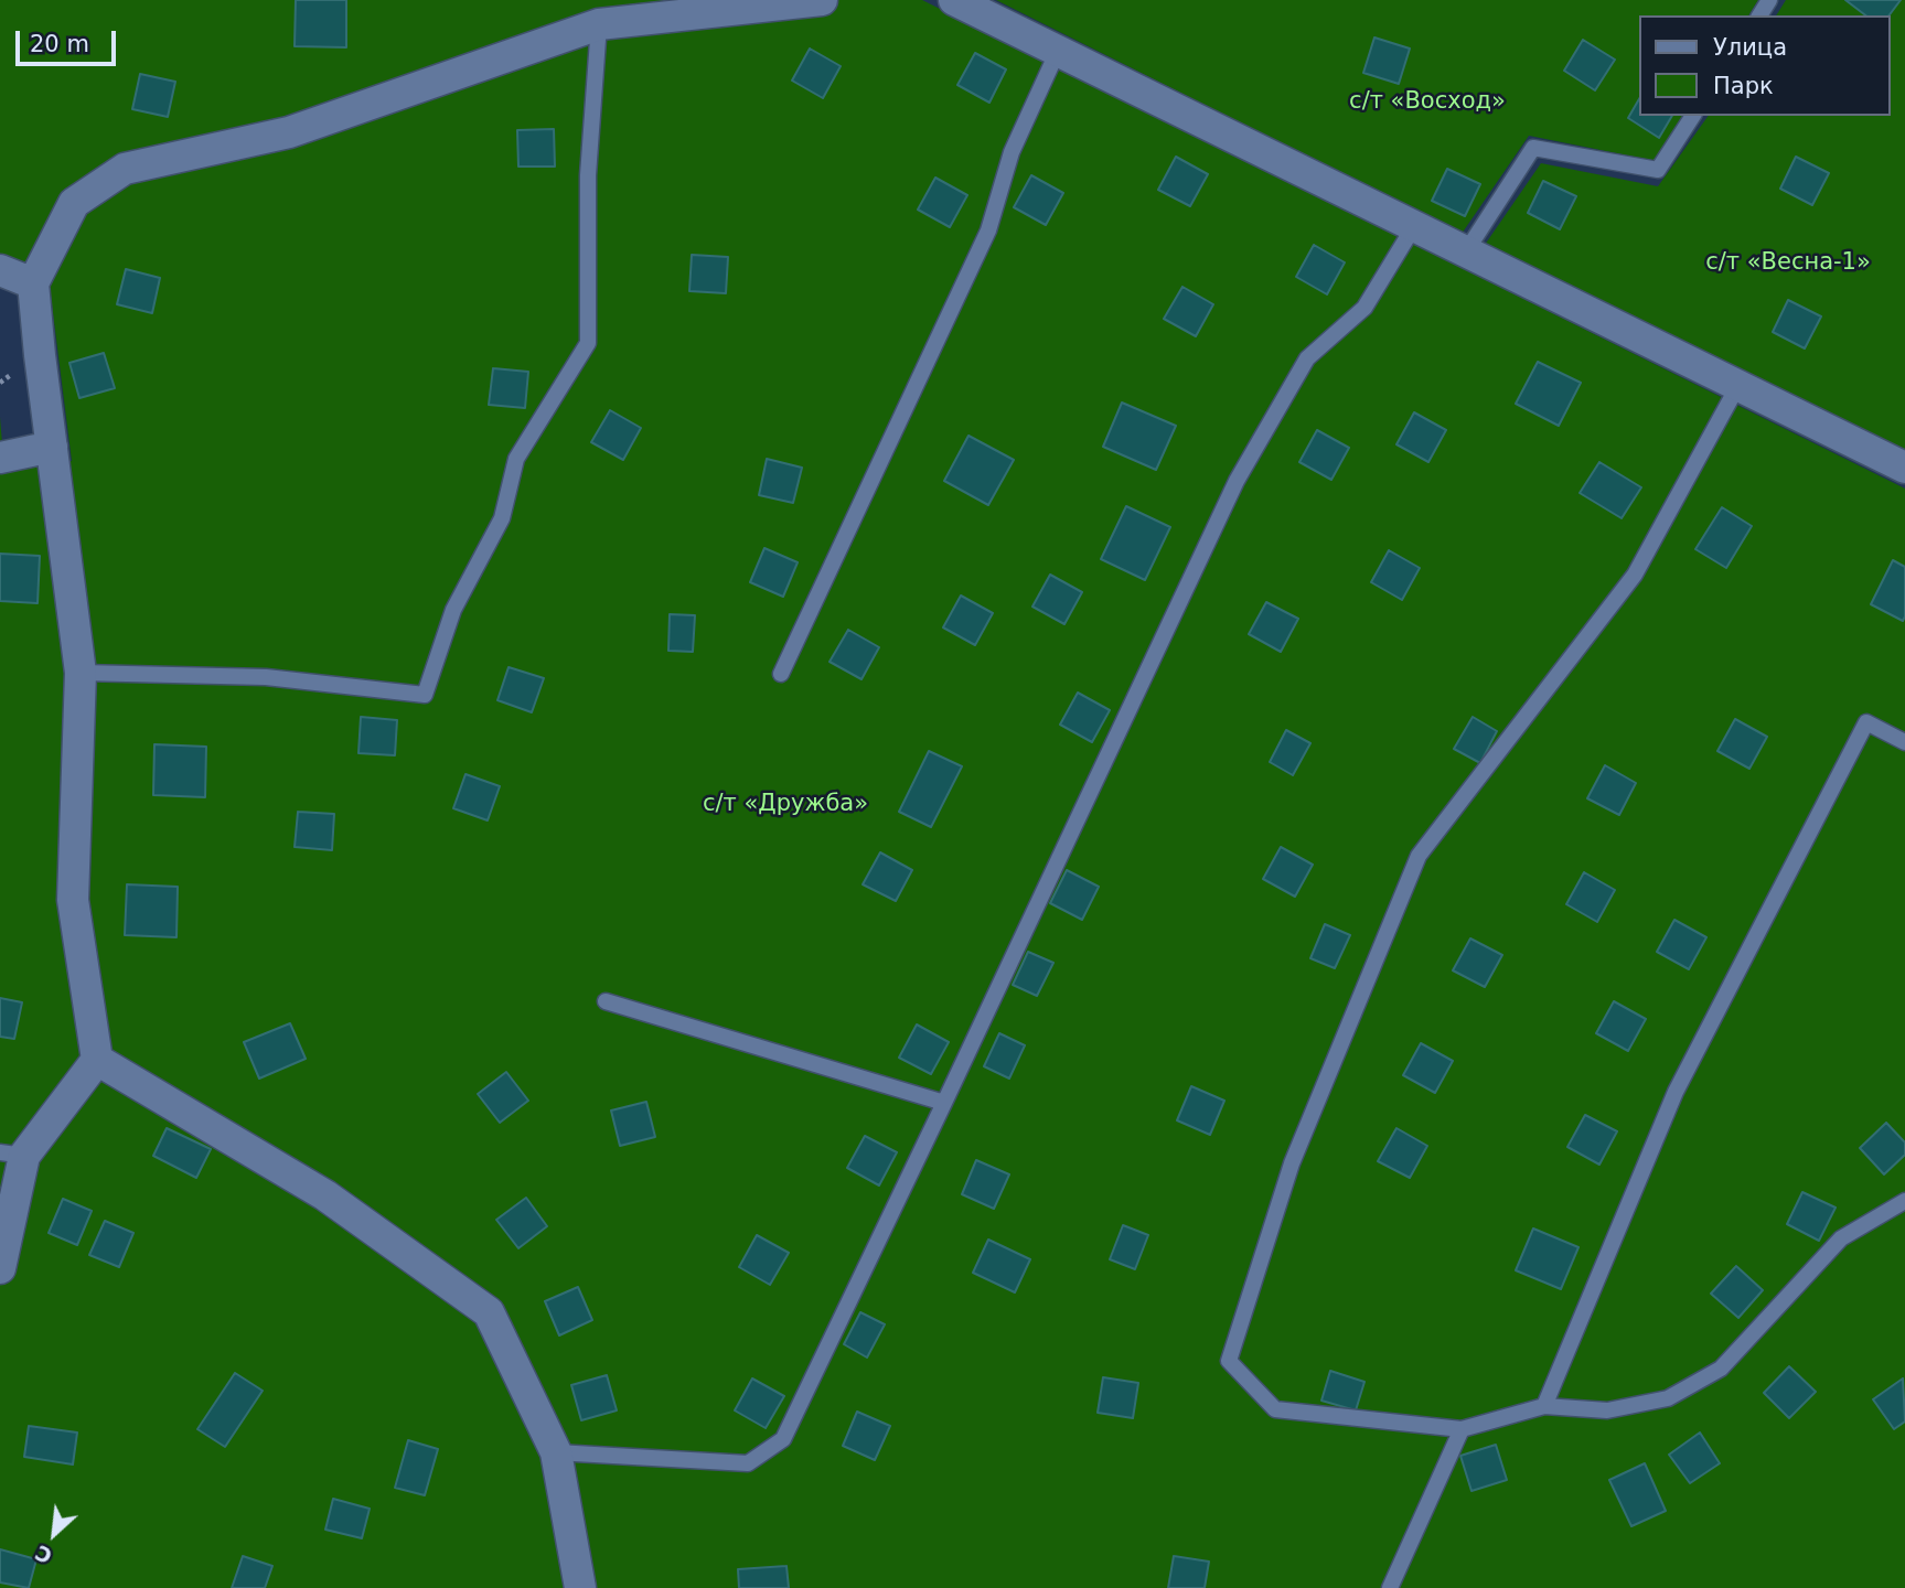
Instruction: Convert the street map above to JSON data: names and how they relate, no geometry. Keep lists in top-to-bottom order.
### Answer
{
  "parks": ["с/т «Восход»", "с/т «Весна-1»", "с/т «Дружба»"],
  "legend": ["Улица", "Парк"],
  "scale_bar": "20 m",
  "north": "bottom left"
}
